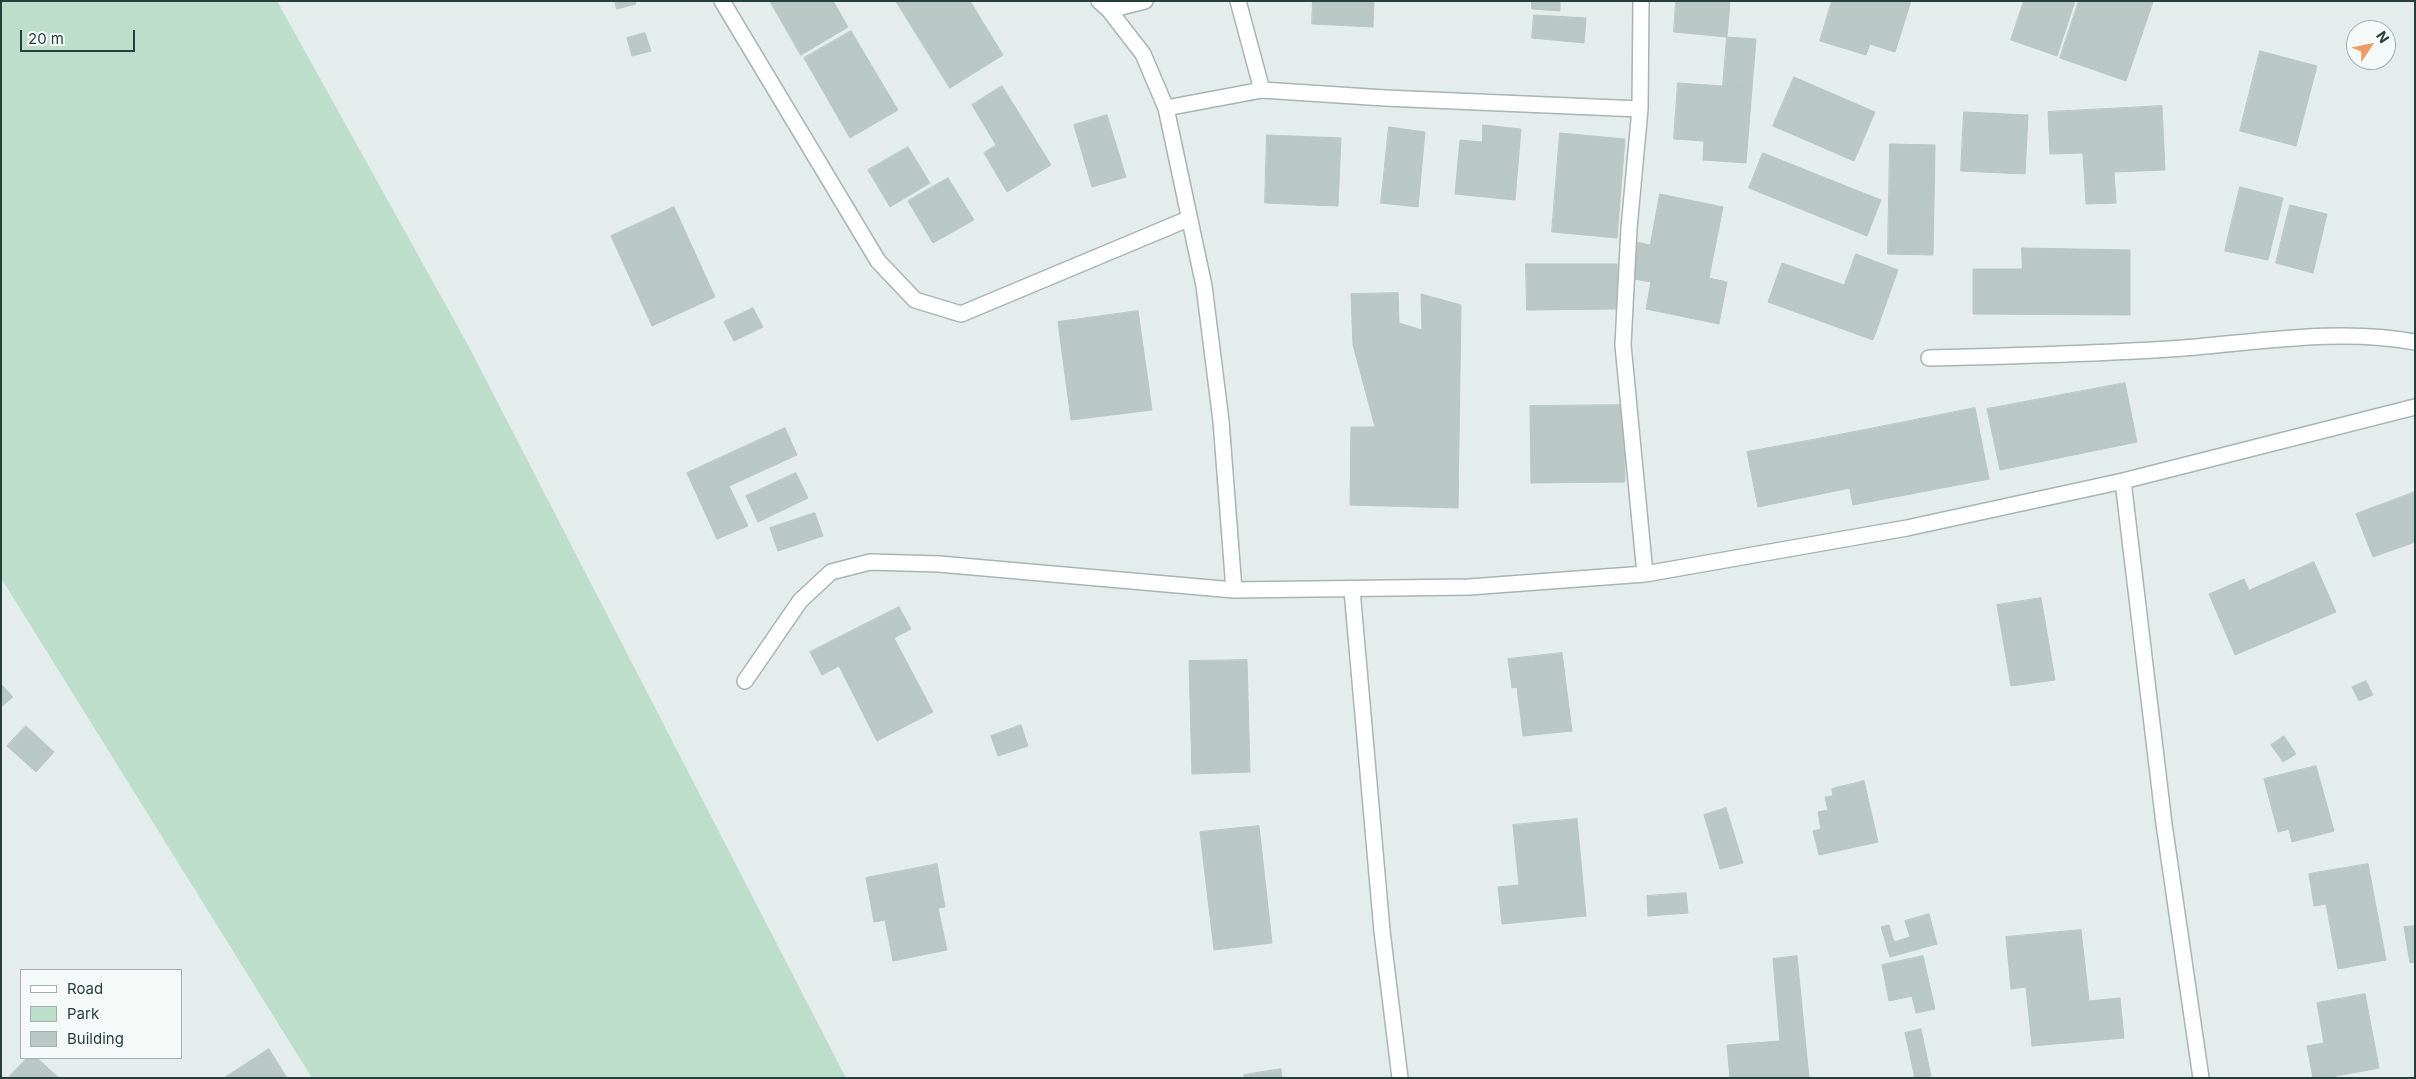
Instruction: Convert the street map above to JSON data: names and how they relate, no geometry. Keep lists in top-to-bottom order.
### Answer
{
  "legend": ["Road", "Park", "Building"],
  "scale_bar": "20 m",
  "north": "top right"
}
